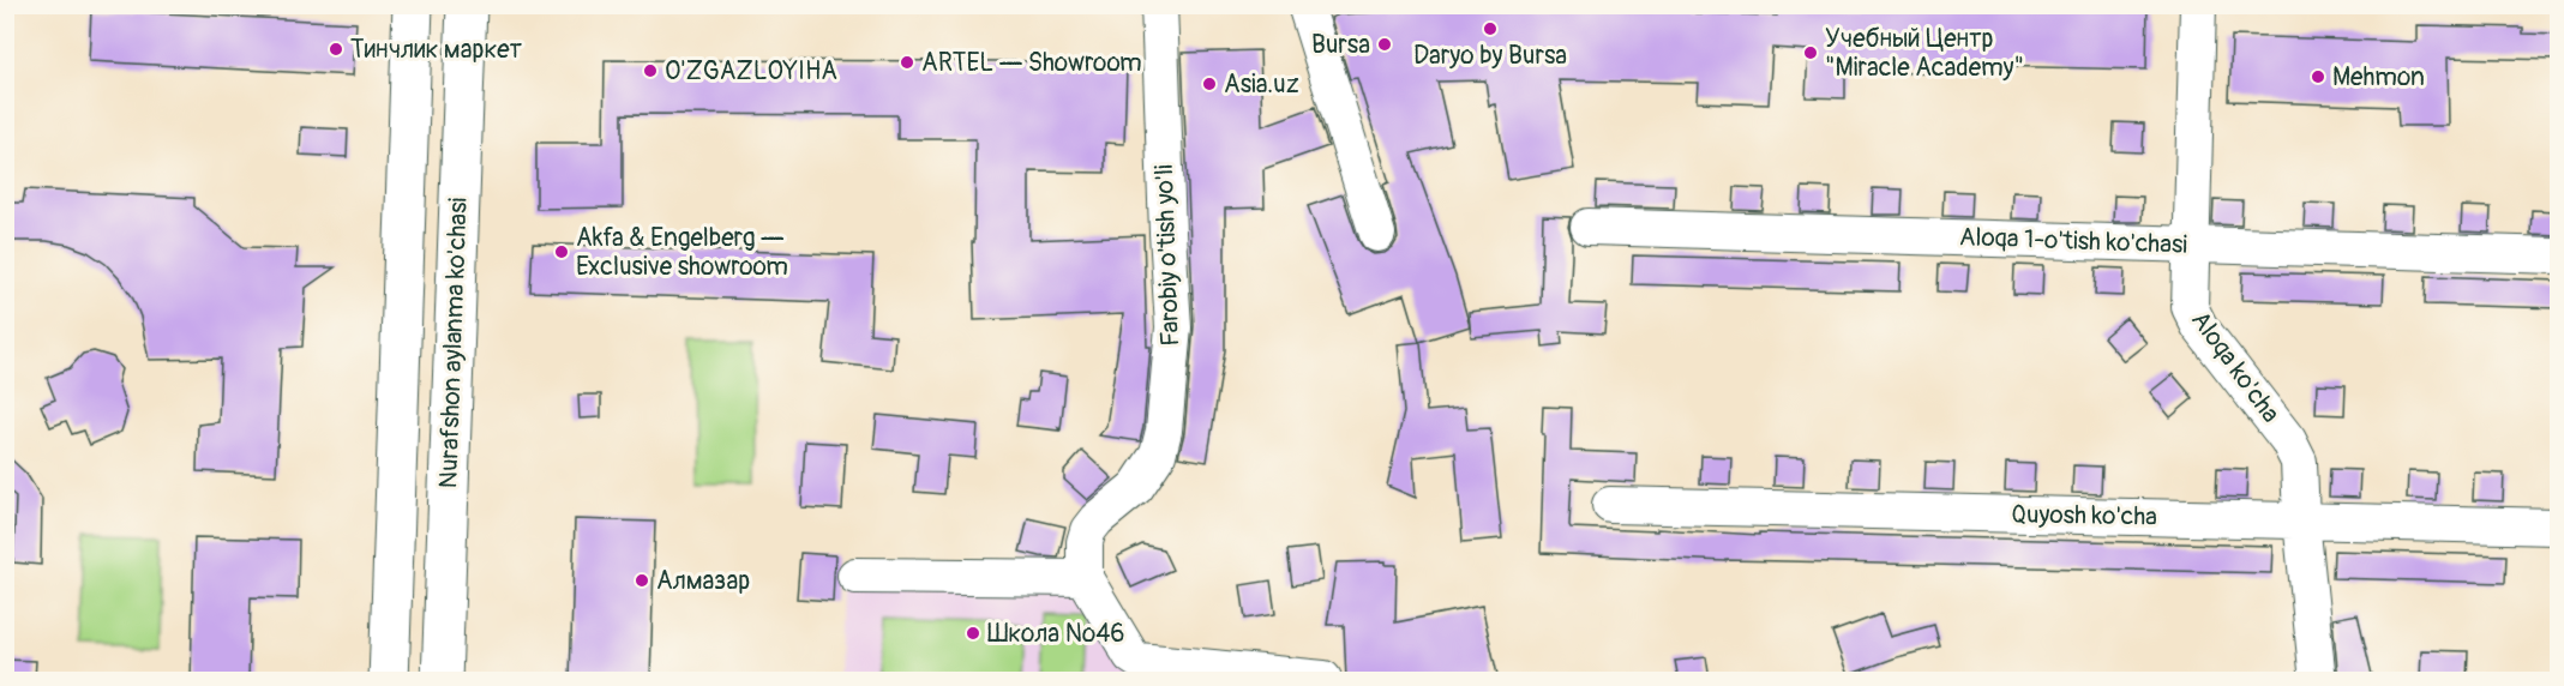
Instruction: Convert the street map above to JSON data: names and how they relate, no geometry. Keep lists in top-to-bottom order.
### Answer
{
  "streets": {
    "main road": ["Nurafshon aylanma ko'chasi"],
    "street": [
      "Aloqa 1-o'tish ko'chasi",
      "Farobiy o'tish yo'li",
      "Aloqa ko'cha",
      "Quyosh ko'cha"
    ]
  },
  "crossings": [
    ["Aloqa 1-o'tish ko'chasi", "Aloqa ko'cha"],
    ["Aloqa ko'cha", "Quyosh ko'cha"]
  ],
  "places": [
    "Daryo by Bursa",
    "Bursa",
    "Тинчлик маркет",
    "Учебный Центр \"Miracle Academy\"",
    "ARTEL — Showroom",
    "O'ZGAZLOYIHA",
    "Mehmon",
    "Asia.uz",
    "Akfa & Engelberg — Exclusive showroom",
    "Алмазар",
    "Школа №46"
  ]
}
